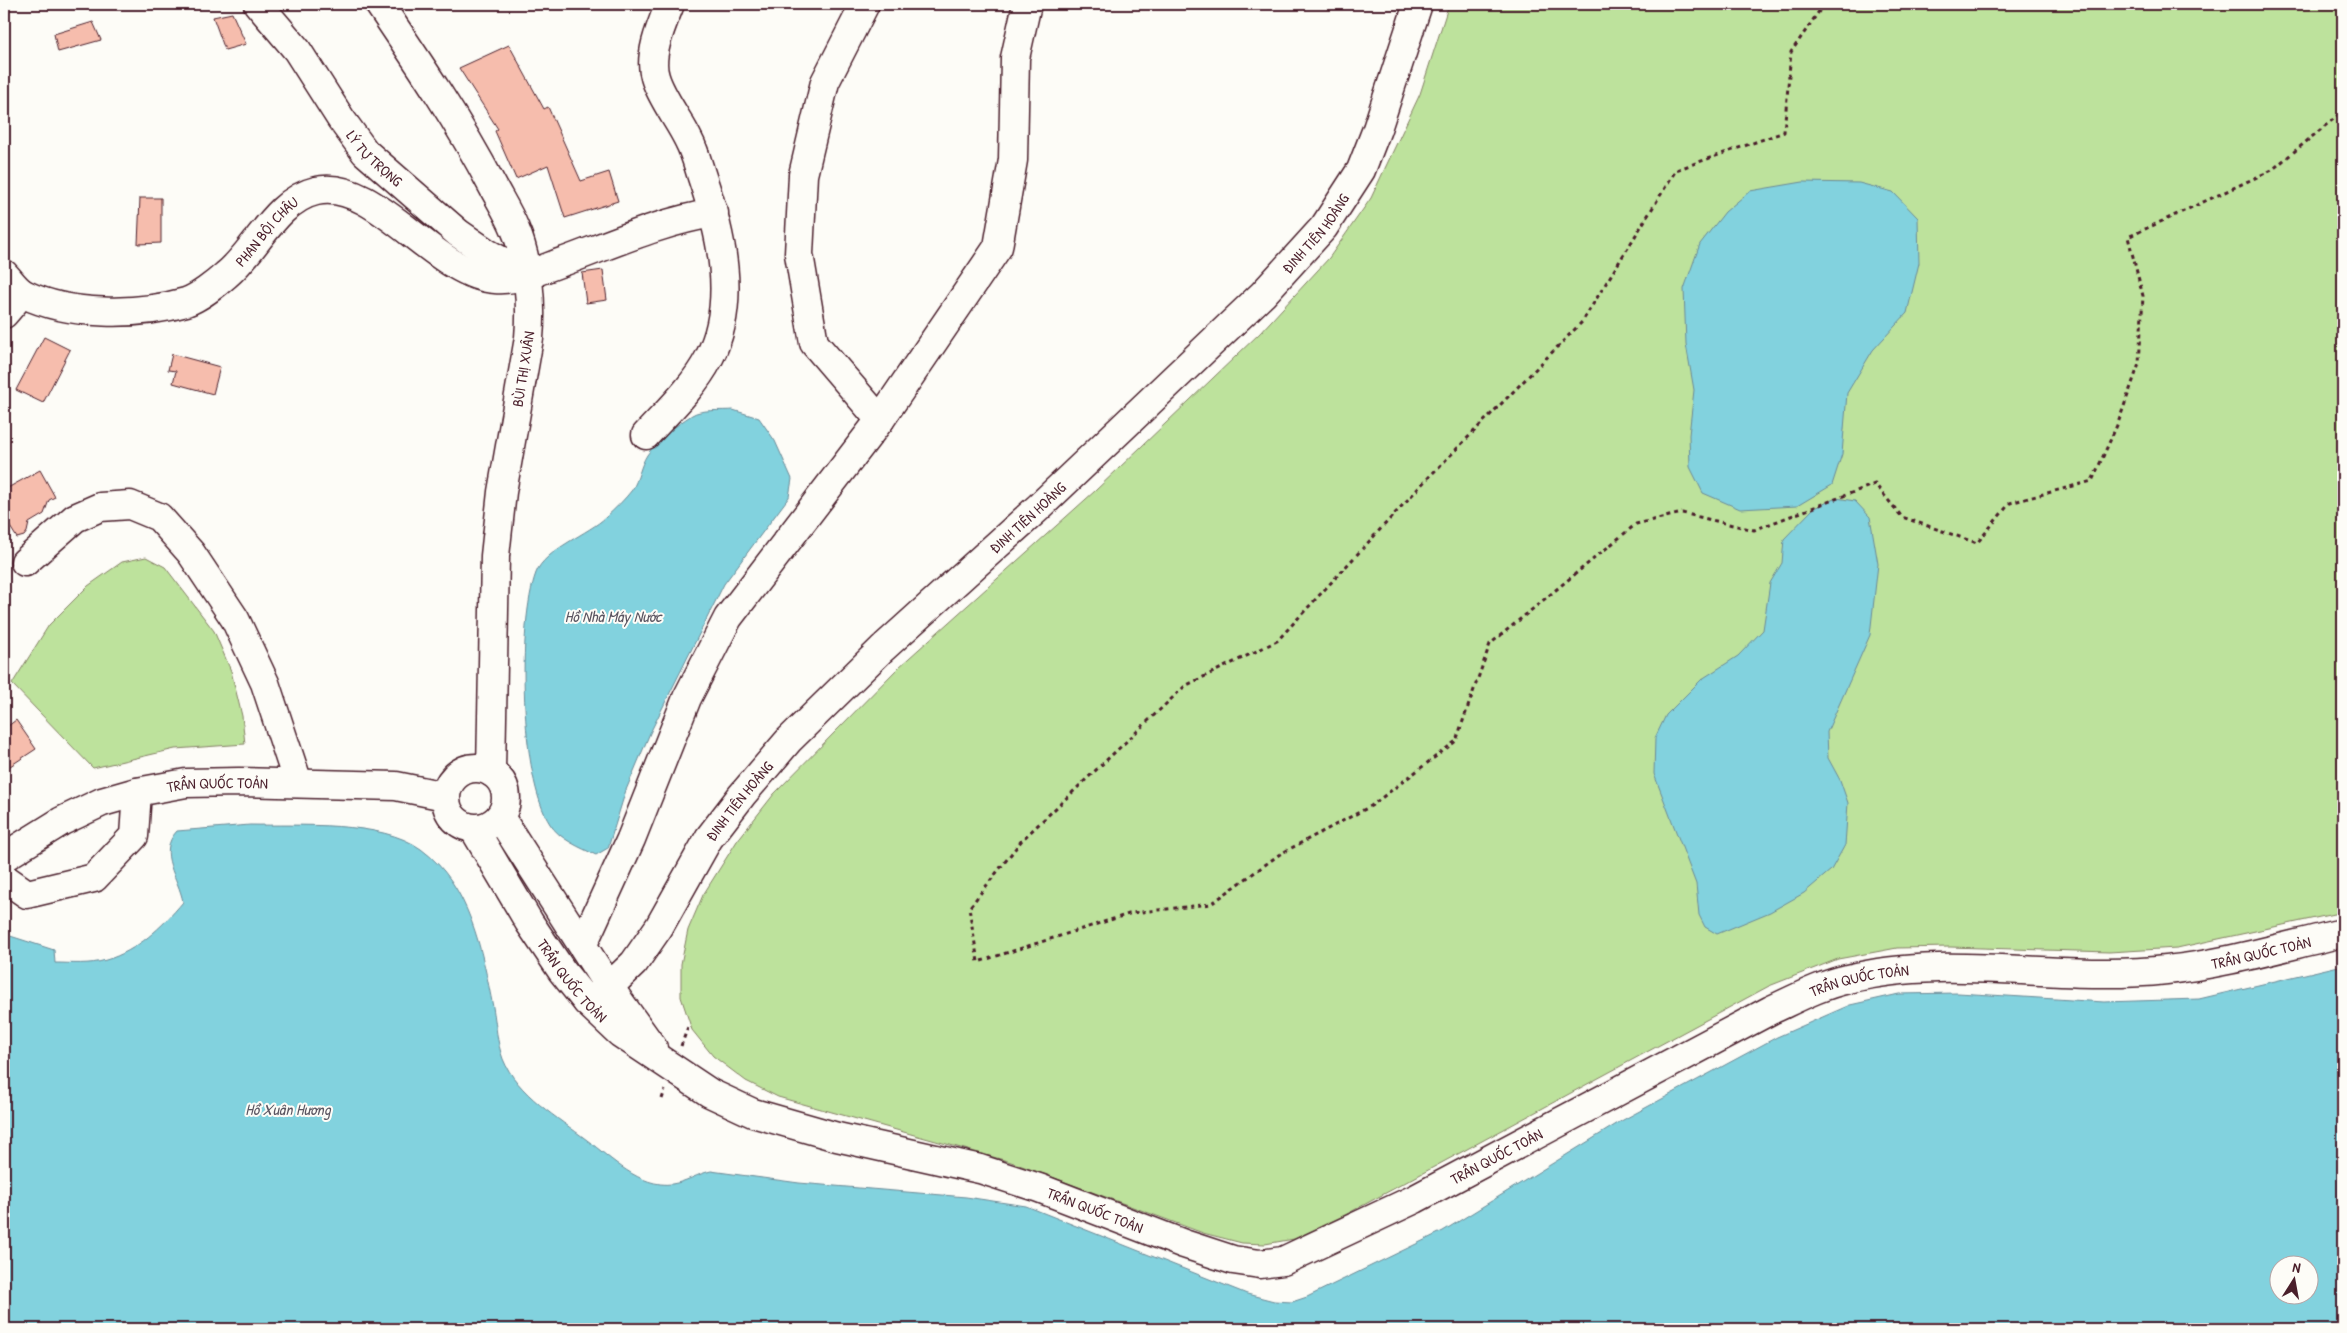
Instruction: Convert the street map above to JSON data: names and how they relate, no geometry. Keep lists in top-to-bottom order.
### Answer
{
  "streets": {
    "main road": [
      "LÝ TỰ TRỌNG",
      "PHAN BỘI CHÂU",
      "ĐINH TIÊN HOÀNG",
      "BÙI THỊ XUÂN",
      "TRẦN QUỐC TOẢN"
    ]
  },
  "crossings": [
    ["LÝ TỰ TRỌNG", "PHAN BỘI CHÂU"],
    ["LÝ TỰ TRỌNG", "BÙI THỊ XUÂN"],
    ["PHAN BỘI CHÂU", "BÙI THỊ XUÂN"],
    ["ĐINH TIÊN HOÀNG", "TRẦN QUỐC TOẢN"],
    ["BÙI THỊ XUÂN", "TRẦN QUỐC TOẢN"]
  ],
  "water": ["Hồ Nhà Máy Nước", "Hồ Xuân Hương"],
  "north": "top"
}
